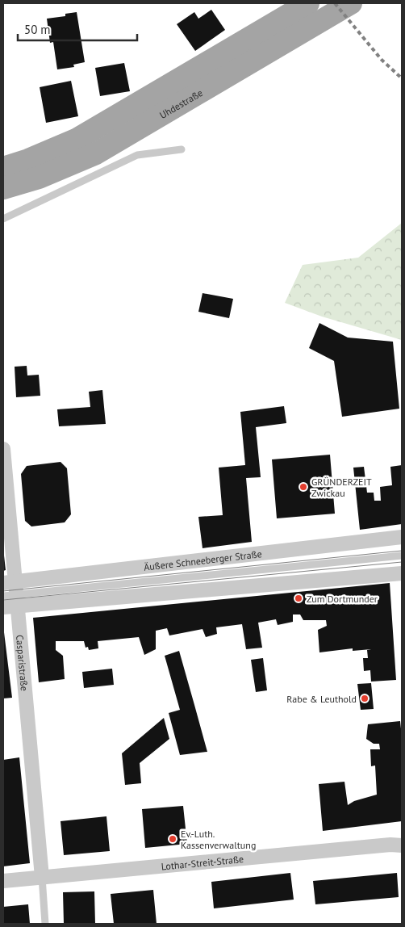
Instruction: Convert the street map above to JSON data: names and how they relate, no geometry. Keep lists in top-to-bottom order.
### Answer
{
  "streets": {
    "main road": ["Uhdestraße"],
    "street": ["Äußere Schneeberger Straße", "Casparistraße", "Lothar-Streit-Straße"]
  },
  "crossings": [
    ["Äußere Schneeberger Straße", "Casparistraße"],
    ["Casparistraße", "Lothar-Streit-Straße"]
  ],
  "places": [
    "GRÜNDERZEIT Zwickau",
    "Zum Dortmunder",
    "Rabe & Leuthold",
    "Ev.-Luth. Kassenverwaltung"
  ],
  "scale_bar": "50 m"
}
